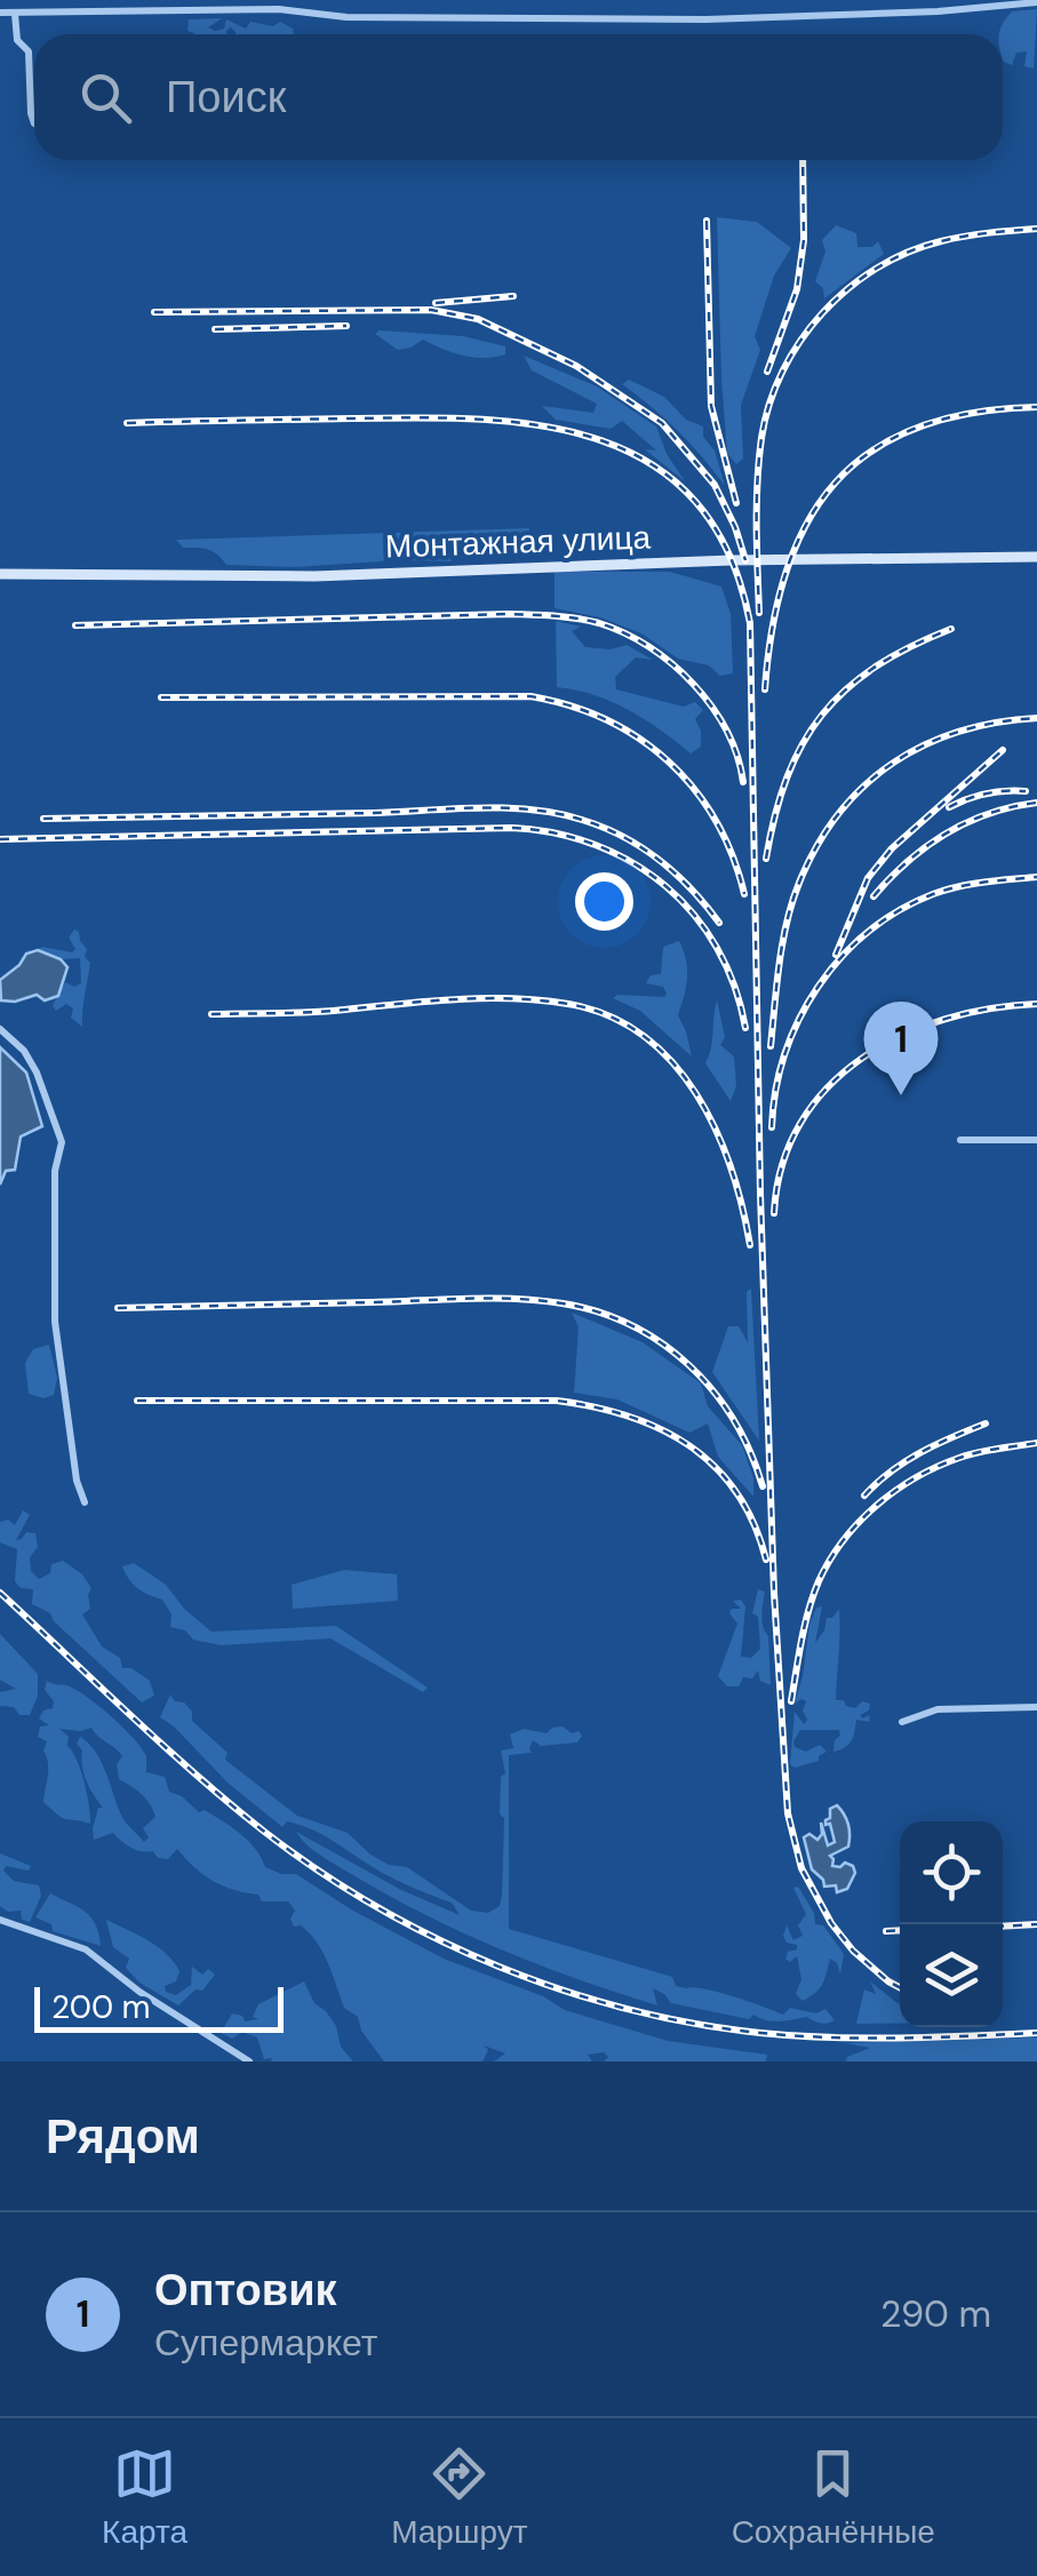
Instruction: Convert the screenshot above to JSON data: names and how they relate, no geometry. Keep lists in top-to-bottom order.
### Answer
{
  "streets": {
    "street": ["Монтажная улица"]
  },
  "scale_bar": "200 m",
  "page": {
    "search": "Поиск",
    "pins": "1",
    "scale": "200 m",
    "heading": "Рядом",
    "list": [
      {
        "mark": "1",
        "name": "Оптовик",
        "note": "Супермаркет",
        "value": "290 m"
      }
    ],
    "nav": ["Карта", "Маршрут", "Сохранённые"]
  }
}
